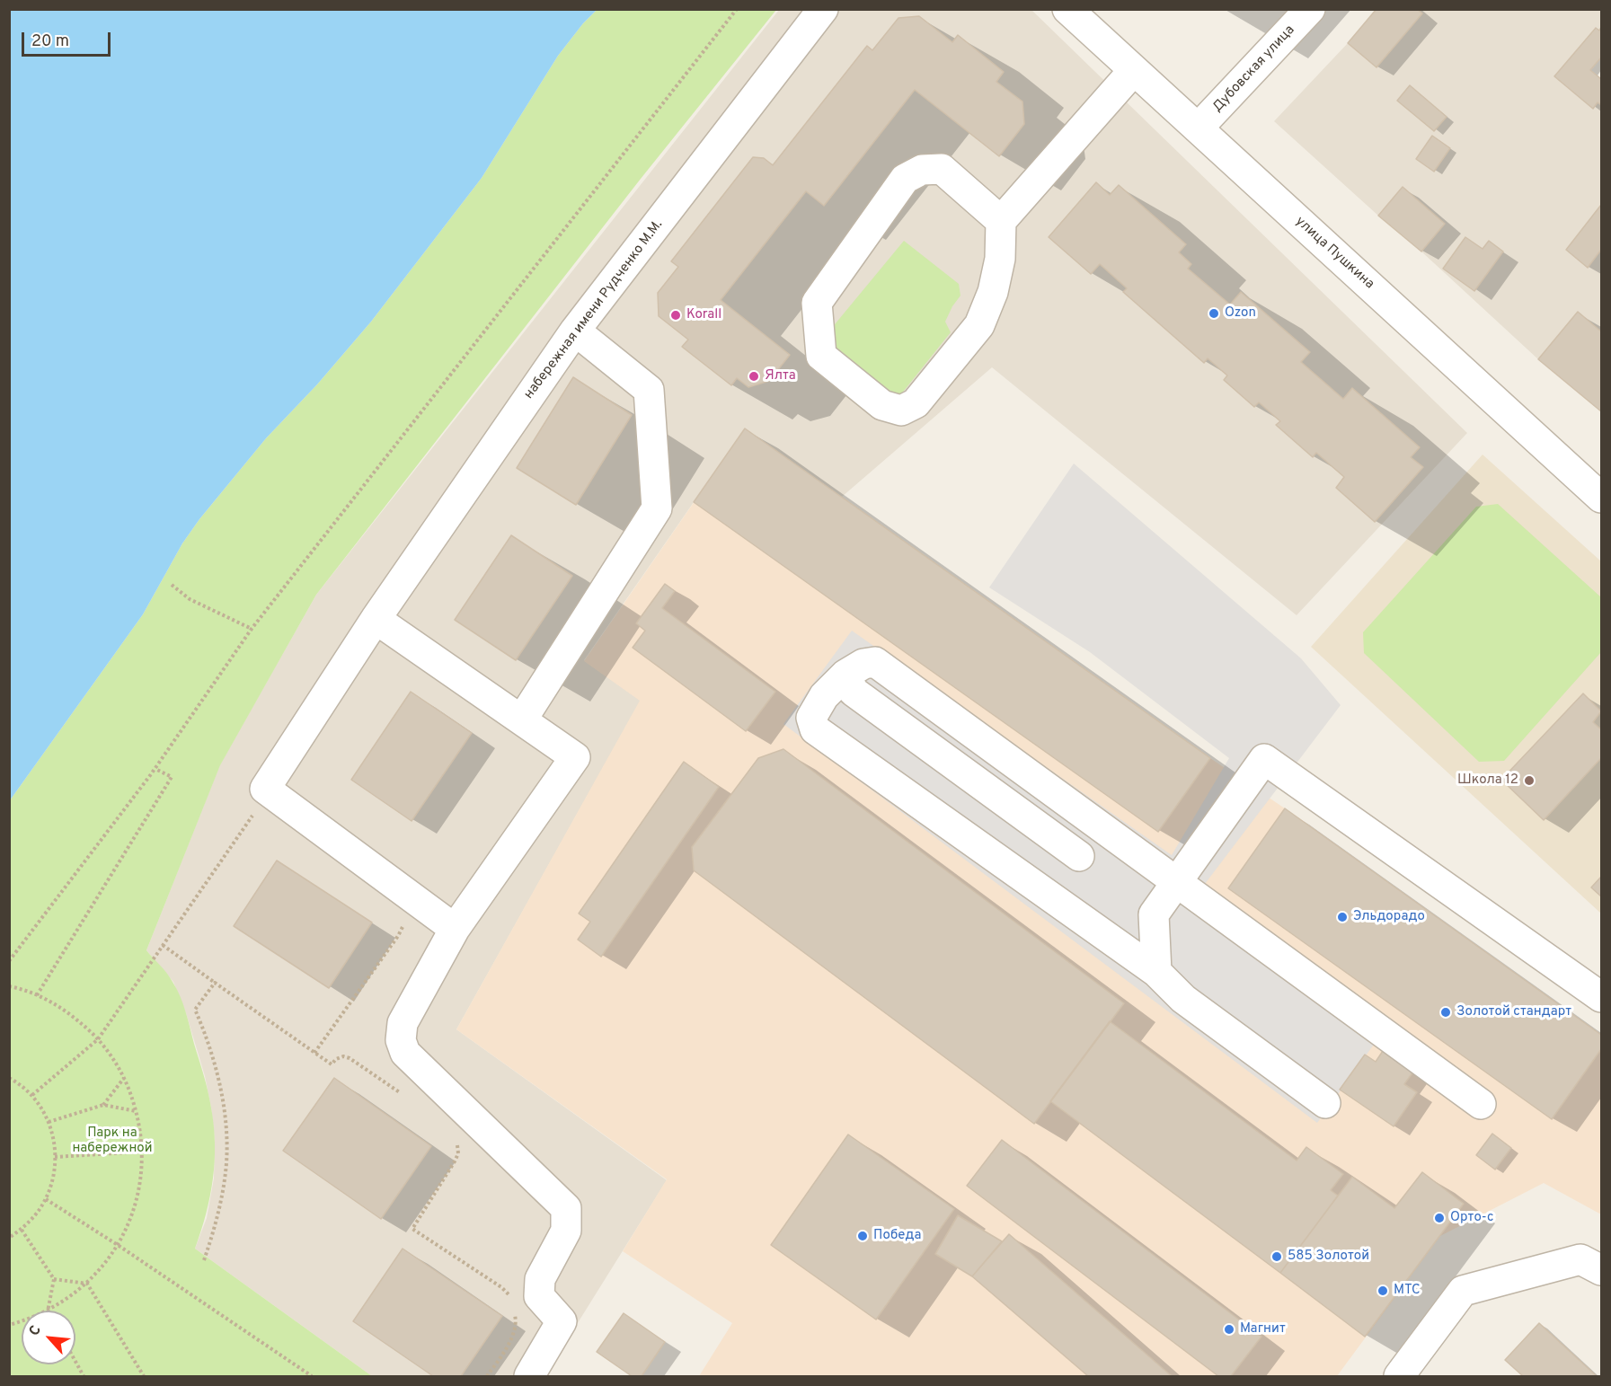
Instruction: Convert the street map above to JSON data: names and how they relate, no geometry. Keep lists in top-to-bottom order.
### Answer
{
  "streets": {
    "street": ["Дубовская улица", "улица Пушкина", "набережная имени Рудченко М.М."]
  },
  "crossings": [
    ["Дубовская улица", "улица Пушкина"]
  ],
  "parks": ["Парк на набережной"],
  "places": [
    "Ozon",
    "Korall",
    "Ялта",
    "Школа 12",
    "Эльдорадо",
    "Золотой стандарт",
    "Орто-с",
    "Победа",
    "585 Золотой",
    "МТС",
    "Магнит"
  ],
  "scale_bar": "20 m",
  "north": "top left"
}
